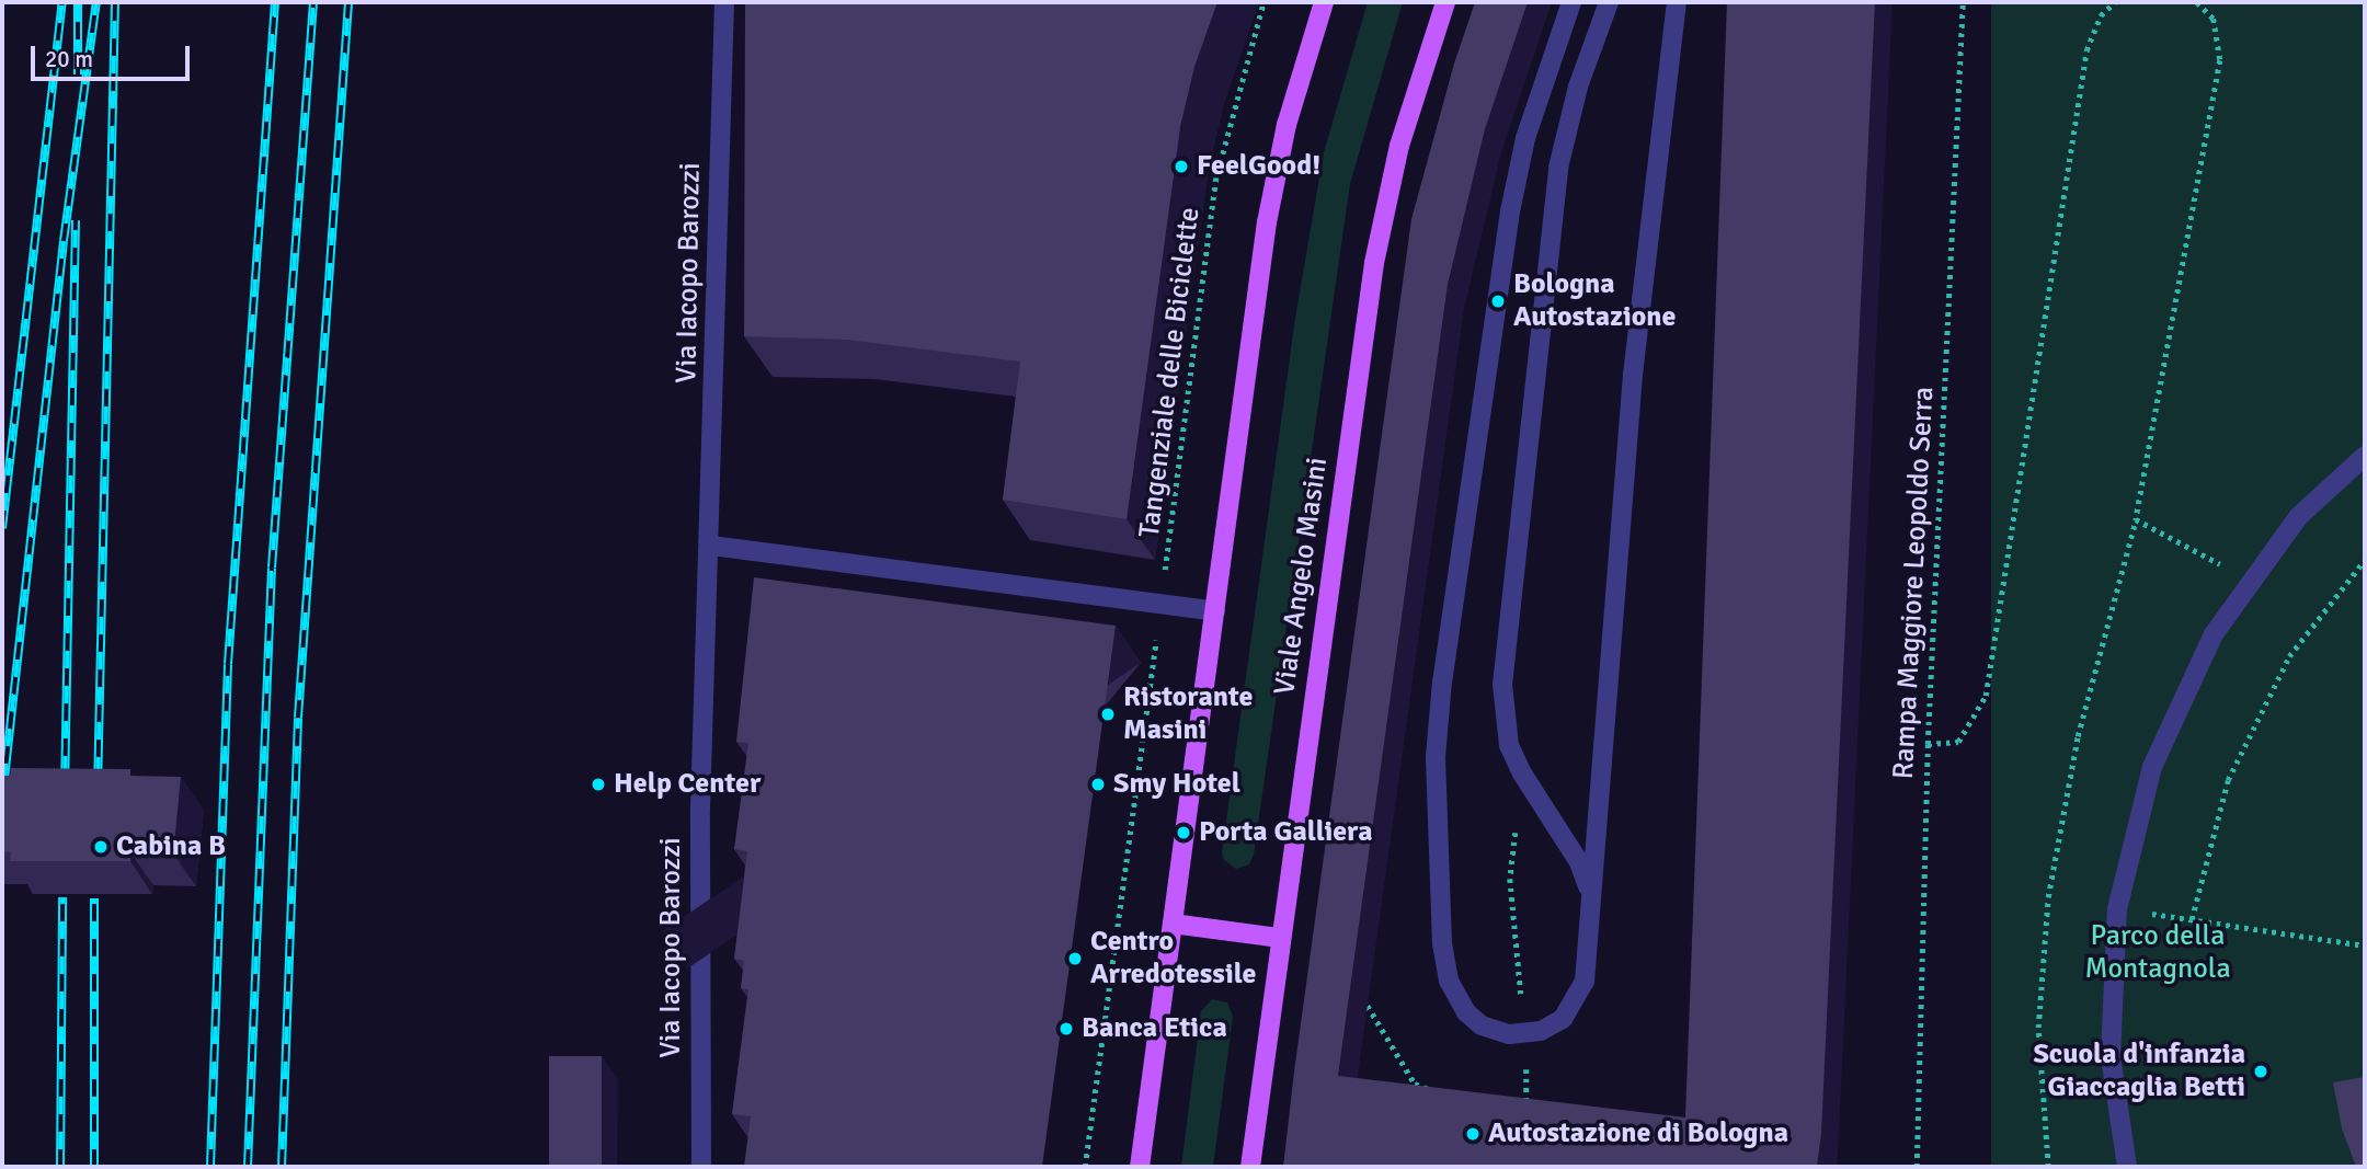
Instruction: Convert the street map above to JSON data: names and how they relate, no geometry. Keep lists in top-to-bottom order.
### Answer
{
  "streets": {
    "main road": ["Viale Angelo Masini"],
    "street": ["Via Iacopo Barozzi"],
    "path": ["Tangenziale delle Biciclette", "Rampa Maggiore Leopoldo Serra"]
  },
  "parks": ["Parco della Montagnola"],
  "places": [
    "FeelGood!",
    "Bologna Autostazione",
    "Ristorante Masini",
    "Help Center",
    "Smy Hotel",
    "Porta Galliera",
    "Cabina B",
    "Centro Arredotessile",
    "Banca Etica",
    "Scuola d'infanzia Giaccaglia Betti",
    "Autostazione di Bologna"
  ],
  "scale_bar": "20 m"
}
